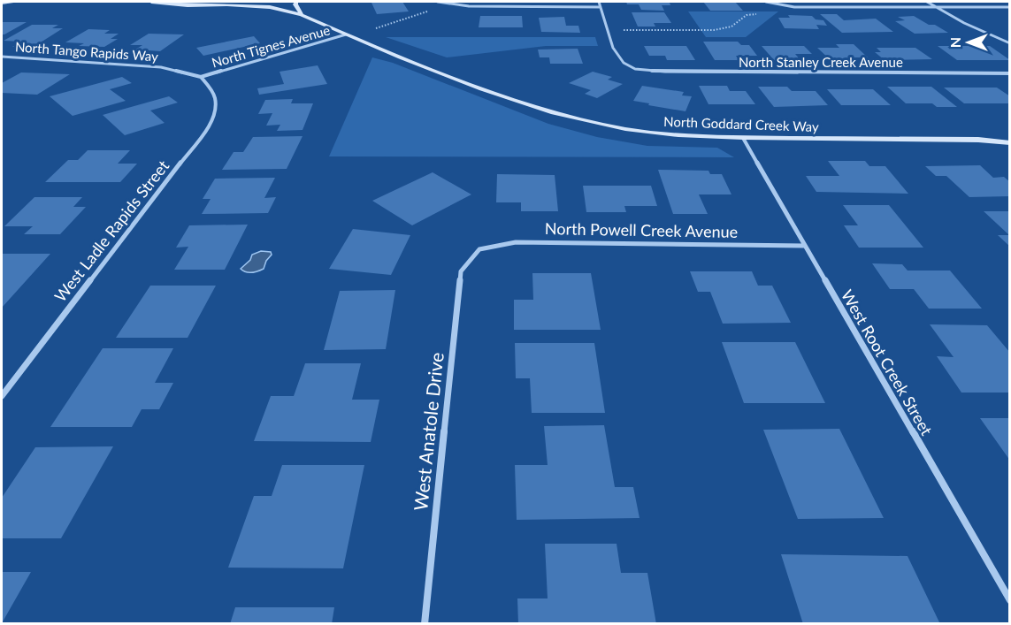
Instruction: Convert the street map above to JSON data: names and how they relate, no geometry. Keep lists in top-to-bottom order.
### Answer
{
  "streets": {
    "street": [
      "North Tignes Avenue",
      "North Tango Rapids Way",
      "North Stanley Creek Avenue",
      "North Goddard Creek Way",
      "North Powell Creek Avenue",
      "West Ladle Rapids Street",
      "West Root Creek Street",
      "West Anatole Drive"
    ]
  },
  "crossings": [
    ["North Tignes Avenue", "North Tango Rapids Way"],
    ["North Tignes Avenue", "North Goddard Creek Way"],
    ["North Tignes Avenue", "West Ladle Rapids Street"],
    ["North Tango Rapids Way", "West Ladle Rapids Street"],
    ["North Goddard Creek Way", "West Root Creek Street"],
    ["North Powell Creek Avenue", "West Root Creek Street"],
    ["North Powell Creek Avenue", "West Anatole Drive"]
  ],
  "north": "left"
}
